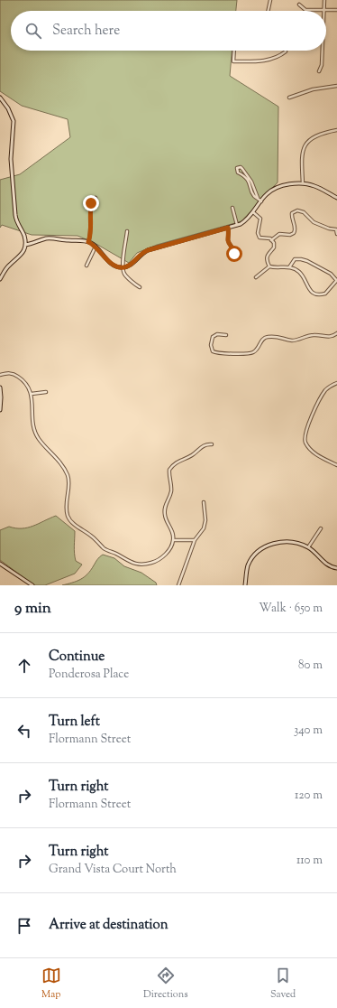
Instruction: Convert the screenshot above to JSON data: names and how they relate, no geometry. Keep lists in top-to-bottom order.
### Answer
{
  "page": {
    "search": "Search here",
    "heading": ["9 min", "Walk · 650 m"],
    "list": [
      ["Continue", "Ponderosa Place", "80 m"],
      ["Turn left", "Flormann Street", "340 m"],
      ["Turn right", "Flormann Street", "120 m"],
      ["Turn right", "Grand Vista Court North", "110 m"],
      "Arrive at destination"
    ],
    "nav": ["Map", "Directions", "Saved"]
  }
}
